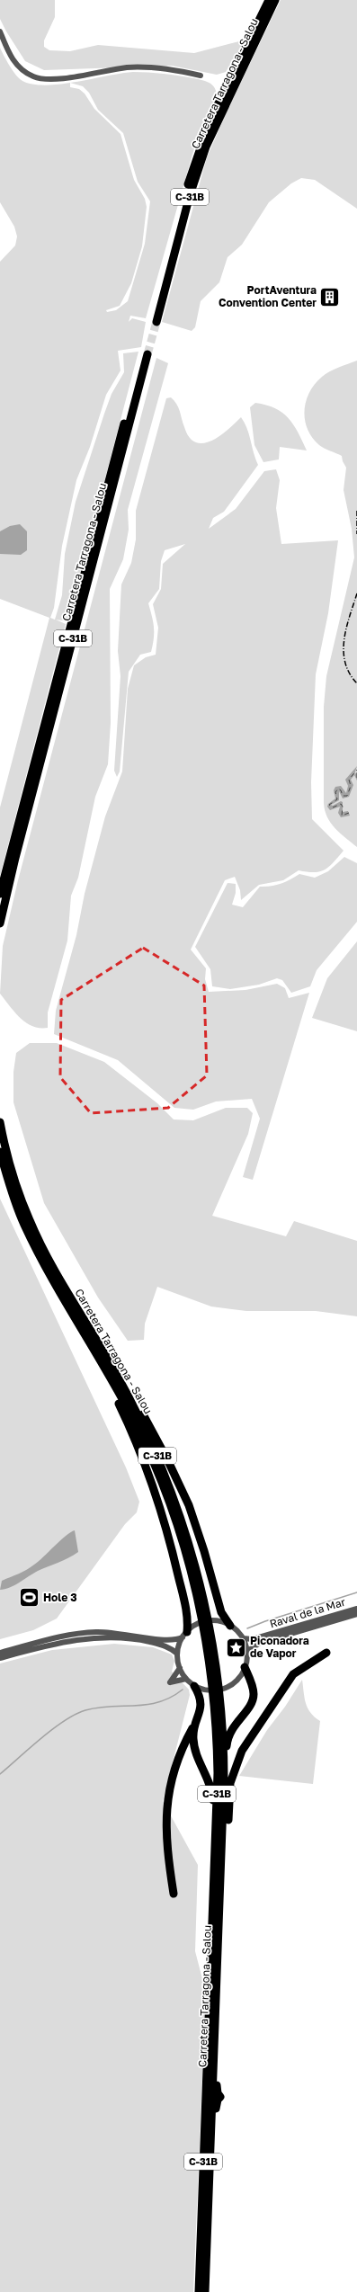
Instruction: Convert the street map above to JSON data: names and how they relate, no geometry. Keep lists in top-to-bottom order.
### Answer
{
  "streets": {
    "highway": ["Carretera Tarragona - Salou", "C-31B"],
    "street": ["Raval de la Mar"]
  },
  "places": {
    "building": ["PortAventura Convention Center"],
    "sports": ["Hole 3"],
    "place": ["Piconadora de Vapor"]
  }
}
